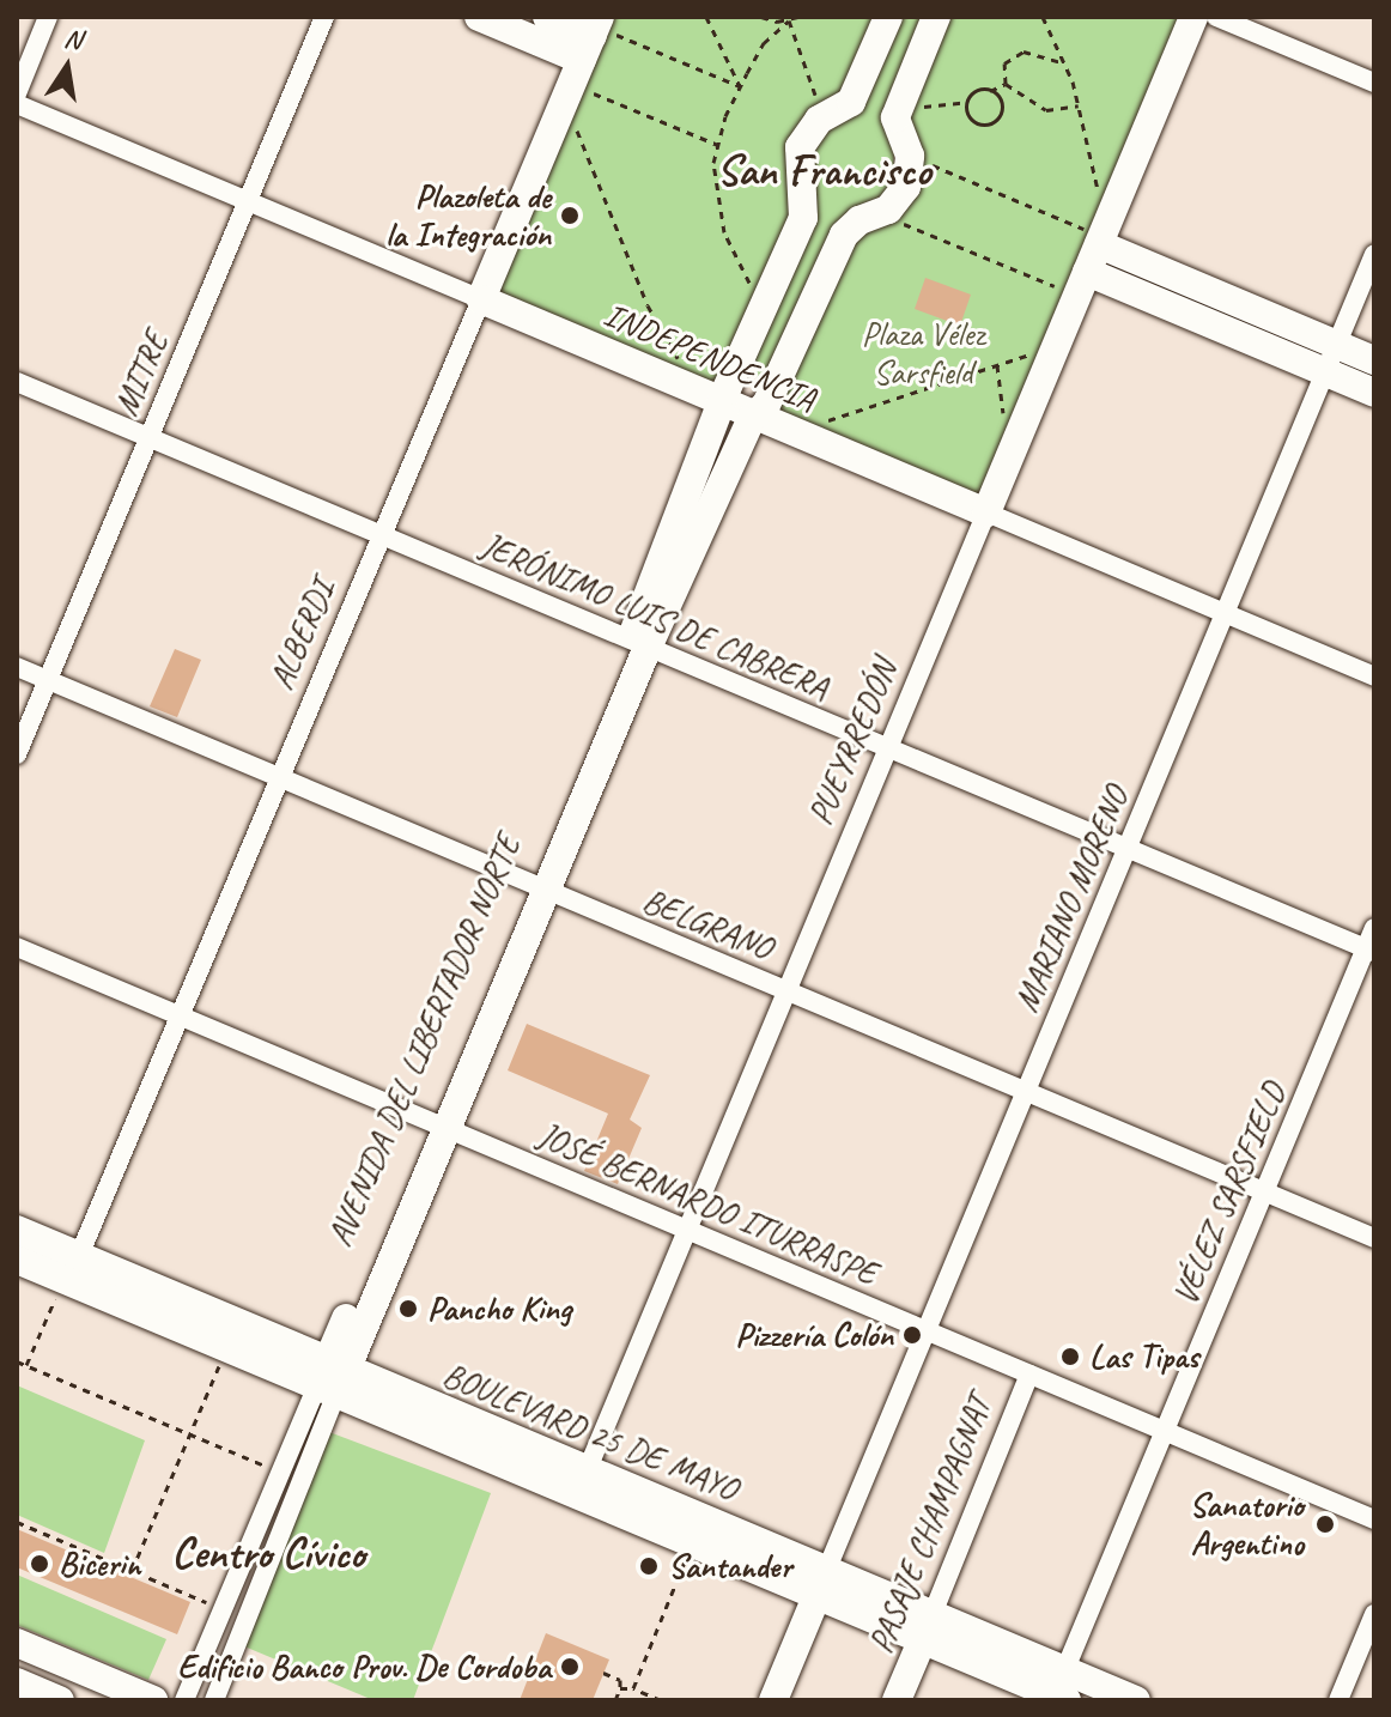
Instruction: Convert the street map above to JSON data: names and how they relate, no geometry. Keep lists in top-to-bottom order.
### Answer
{
  "streets": {
    "main road": [
      "INDEPENDENCIA",
      "ALBERDI",
      "PUEYRREDÓN",
      "AVENIDA DEL LIBERTADOR NORTE",
      "BOULEVARD 25 DE MAYO",
      "PASAJE CHAMPAGNAT"
    ],
    "street": [
      "MITRE",
      "JERÓNIMO LUIS DE CABRERA",
      "MARIANO MORENO",
      "BELGRANO",
      "VÉLEZ SARSFIELD",
      "JOSÉ BERNARDO ITURRASPE"
    ]
  },
  "crossings": [
    ["INDEPENDENCIA", "MITRE"],
    ["INDEPENDENCIA", "ALBERDI"],
    ["INDEPENDENCIA", "PUEYRREDÓN"],
    ["INDEPENDENCIA", "MARIANO MORENO"],
    ["INDEPENDENCIA", "AVENIDA DEL LIBERTADOR NORTE"],
    ["MITRE", "JERÓNIMO LUIS DE CABRERA"],
    ["MITRE", "BELGRANO"],
    ["JERÓNIMO LUIS DE CABRERA", "ALBERDI"],
    ["JERÓNIMO LUIS DE CABRERA", "PUEYRREDÓN"],
    ["JERÓNIMO LUIS DE CABRERA", "MARIANO MORENO"],
    ["JERÓNIMO LUIS DE CABRERA", "AVENIDA DEL LIBERTADOR NORTE"],
    ["JERÓNIMO LUIS DE CABRERA", "VÉLEZ SARSFIELD"],
    ["ALBERDI", "BELGRANO"],
    ["ALBERDI", "JOSÉ BERNARDO ITURRASPE"],
    ["ALBERDI", "BOULEVARD 25 DE MAYO"],
    ["PUEYRREDÓN", "BELGRANO"],
    ["PUEYRREDÓN", "JOSÉ BERNARDO ITURRASPE"],
    ["PUEYRREDÓN", "BOULEVARD 25 DE MAYO"],
    ["MARIANO MORENO", "BELGRANO"],
    ["MARIANO MORENO", "JOSÉ BERNARDO ITURRASPE"],
    ["MARIANO MORENO", "BOULEVARD 25 DE MAYO"],
    ["BELGRANO", "AVENIDA DEL LIBERTADOR NORTE"],
    ["BELGRANO", "VÉLEZ SARSFIELD"],
    ["AVENIDA DEL LIBERTADOR NORTE", "JOSÉ BERNARDO ITURRASPE"],
    ["AVENIDA DEL LIBERTADOR NORTE", "BOULEVARD 25 DE MAYO"],
    ["VÉLEZ SARSFIELD", "JOSÉ BERNARDO ITURRASPE"],
    ["VÉLEZ SARSFIELD", "BOULEVARD 25 DE MAYO"],
    ["JOSÉ BERNARDO ITURRASPE", "PASAJE CHAMPAGNAT"],
    ["BOULEVARD 25 DE MAYO", "PASAJE CHAMPAGNAT"]
  ],
  "districts": ["San Francisco", "Centro Cívico"],
  "parks": ["Plaza Vélez Sarsfield"],
  "places": [
    "Plazoleta de la Integración",
    "Pancho King",
    "Pizzería Colón",
    "Las Tipas",
    "Sanatorio Argentino",
    "Bicerin",
    "Santander",
    "Edificio Banco Prov. De Cordoba"
  ],
  "north": "top"
}
